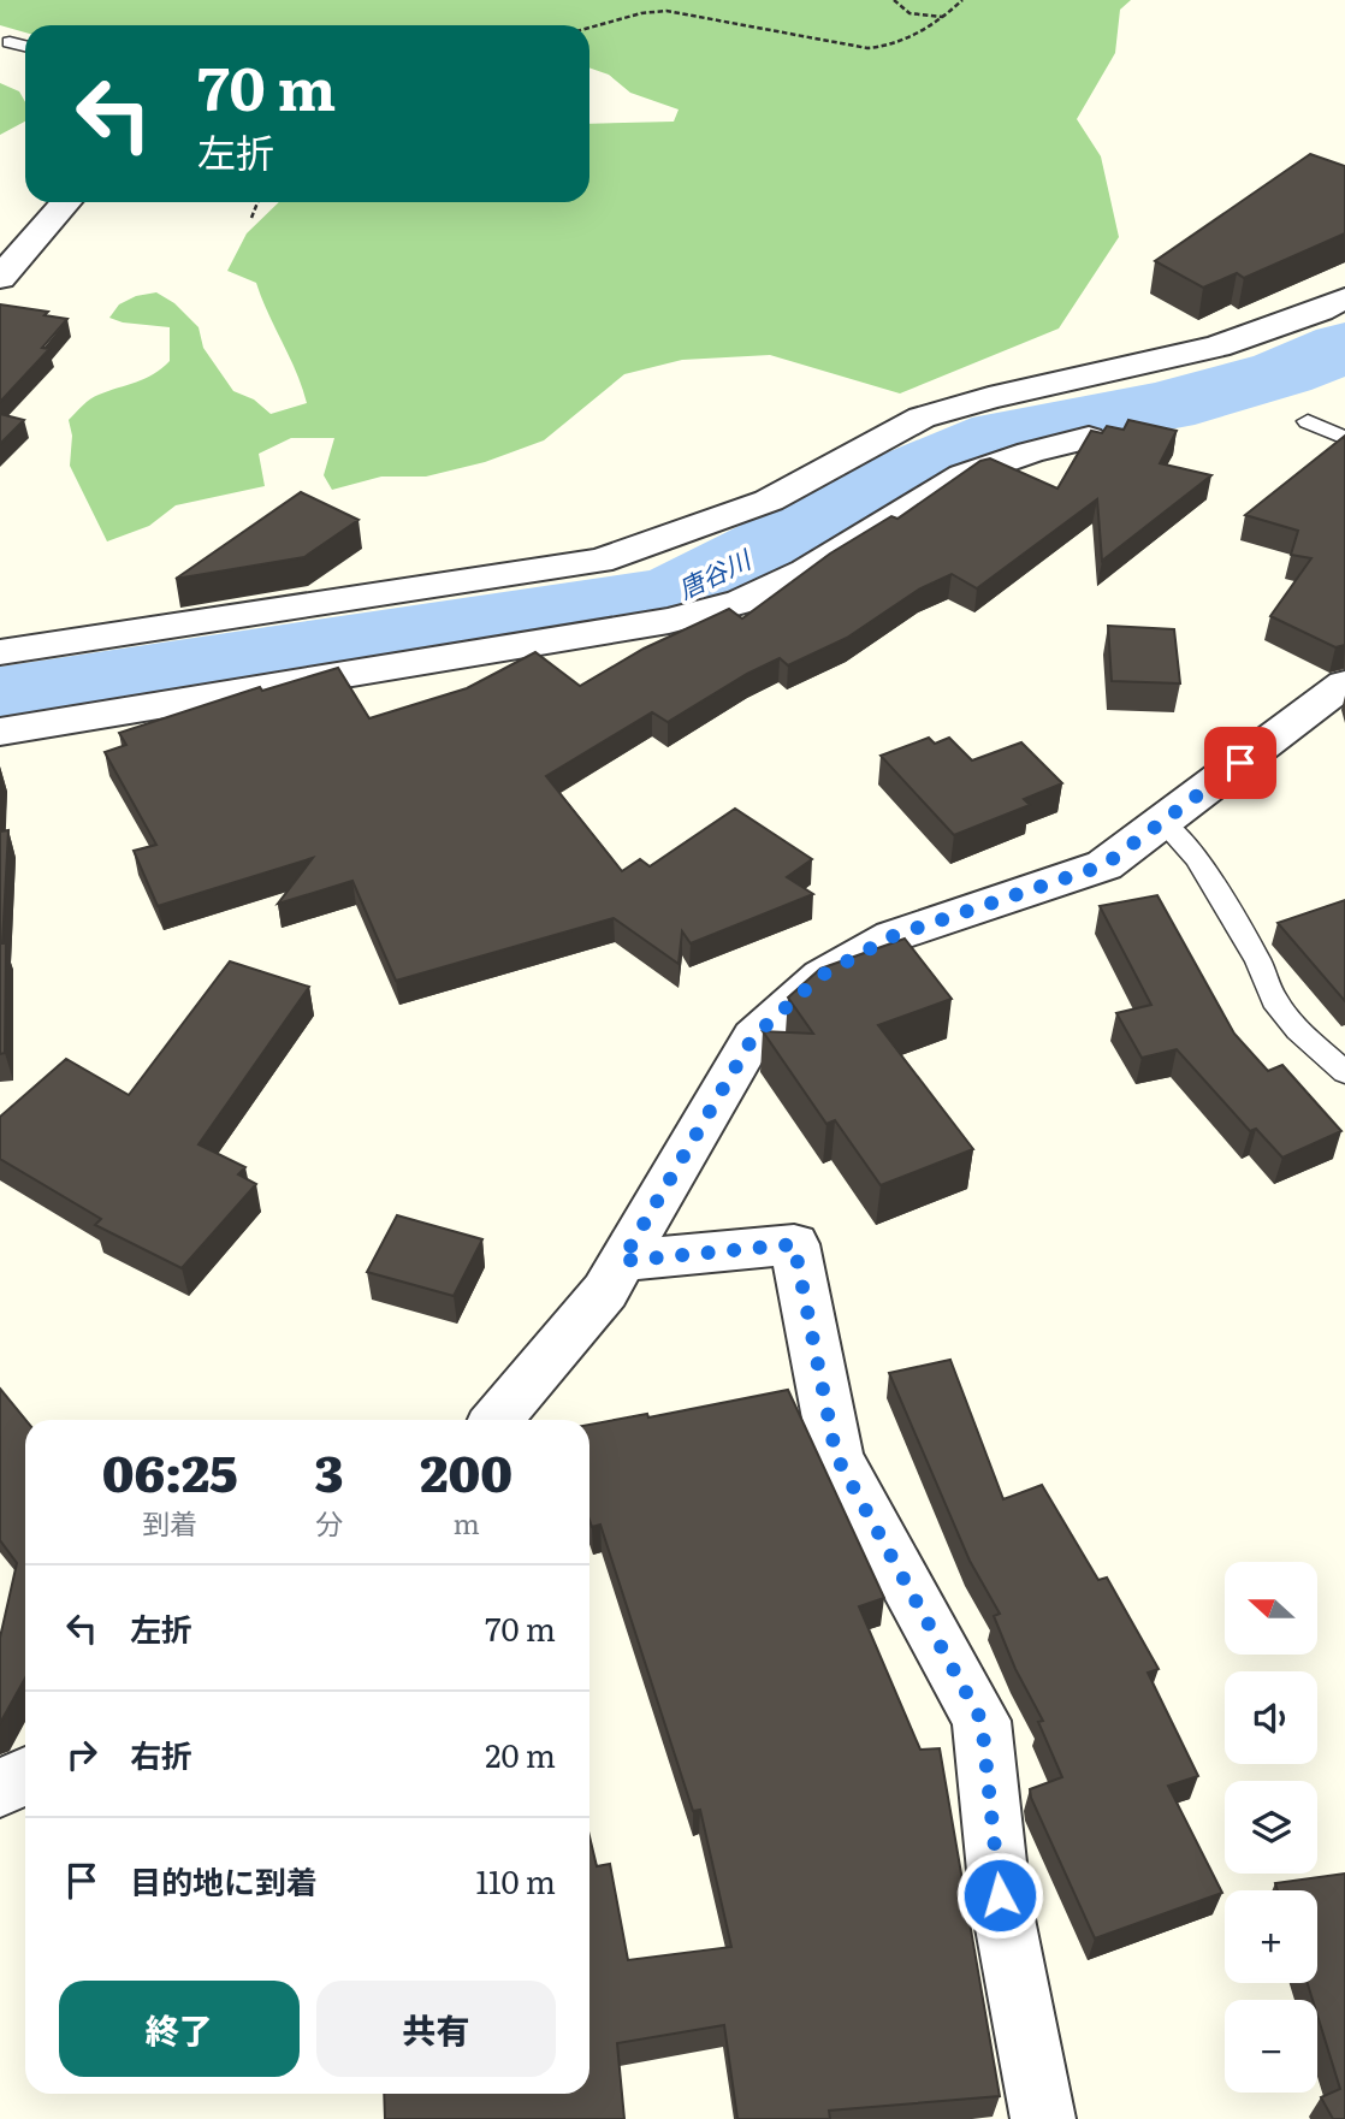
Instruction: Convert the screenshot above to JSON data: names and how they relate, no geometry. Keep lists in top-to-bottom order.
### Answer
{
  "water": ["唐谷川"],
  "north": "left",
  "page": {
    "turn": ["70 m", "左折"],
    "eta": [
      "06:25",
      "到着",
      "3",
      "分",
      "200",
      "m"
    ],
    "map_buttons": ["+", "−"],
    "list": [
      {
        "name": "左折",
        "value": "70 m"
      },
      {
        "name": "右折",
        "value": "20 m"
      },
      {
        "name": "目的地に到着",
        "value": "110 m"
      }
    ],
    "buttons": ["終了", "共有"]
  }
}
